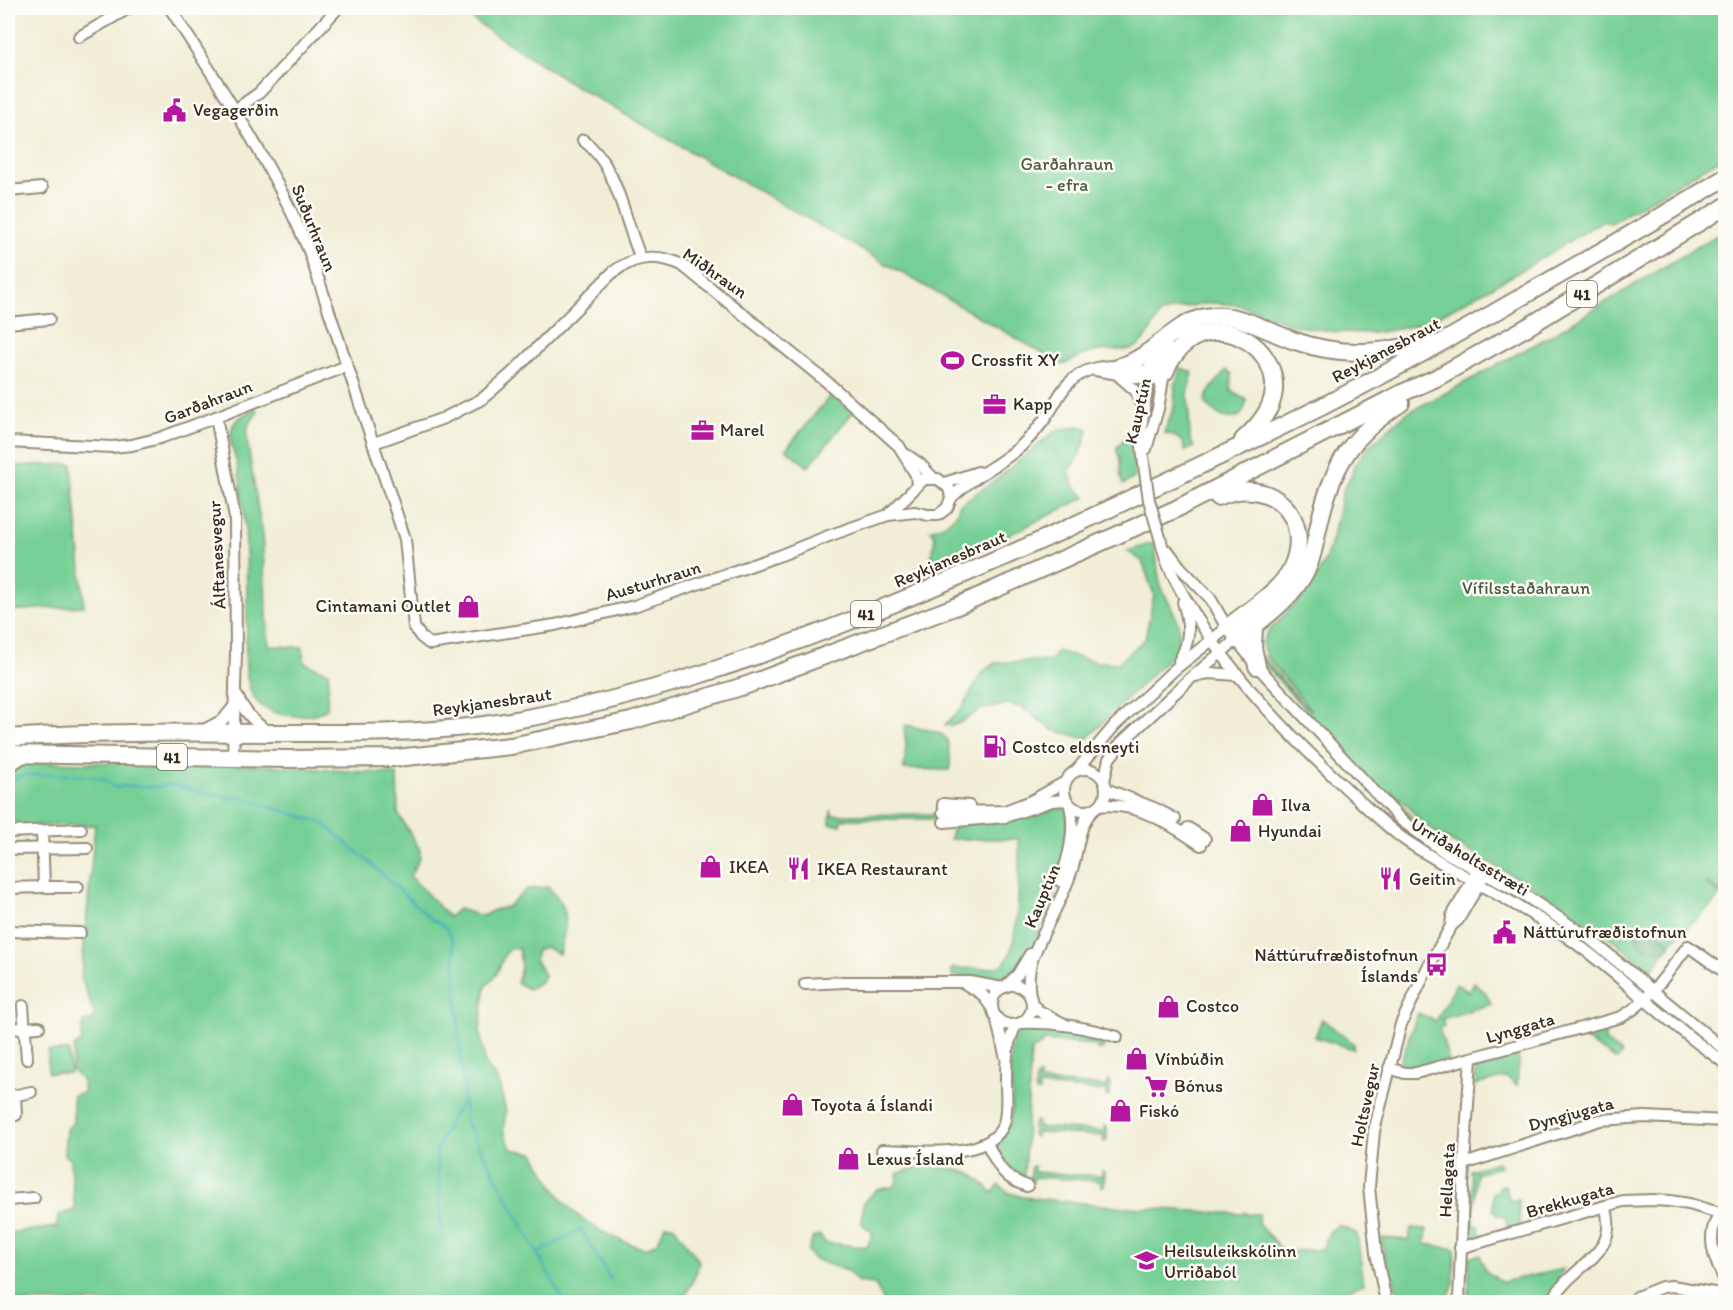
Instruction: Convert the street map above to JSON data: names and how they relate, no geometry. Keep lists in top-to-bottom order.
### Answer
{
  "streets": {
    "highway": ["41", "Reykjanesbraut"],
    "street": [
      "Suðurhraun",
      "Miðhraun",
      "Garðahraun",
      "Kauptún",
      "Álftanesvegur",
      "Austurhraun",
      "Urriðaholtsstræti",
      "Lynggata",
      "Holtsvegur",
      "Dyngjugata",
      "Hellagata",
      "Brekkugata"
    ]
  },
  "crossings": [
    ["Suðurhraun", "Garðahraun"],
    ["Miðhraun", "Austurhraun"],
    ["41", "Álftanesvegur"],
    ["Reykjanesbraut", "Álftanesvegur"],
    ["Garðahraun", "Álftanesvegur"],
    ["Kauptún", "Austurhraun"],
    ["Kauptún", "Urriðaholtsstræti"],
    ["Urriðaholtsstræti", "Lynggata"],
    ["Urriðaholtsstræti", "Holtsvegur"],
    ["Lynggata", "Holtsvegur"],
    ["Lynggata", "Hellagata"],
    ["Dyngjugata", "Hellagata"],
    ["Hellagata", "Brekkugata"]
  ],
  "parks": ["Garðahraun - efra", "Vífilsstaðahraun"],
  "places": {
    "public building": ["Vegagerðin", "Náttúrufræðistofnun"],
    "sports": ["Crossfit XY"],
    "office": ["Kapp", "Marel"],
    "shop": [
      "Cintamani Outlet",
      "Ilva",
      "Hyundai",
      "IKEA",
      "Costco",
      "Vínbúðin",
      "Toyota á Íslandi",
      "Fiskó",
      "Lexus Ísland"
    ],
    "fuel station": ["Costco eldsneyti"],
    "restaurant": ["IKEA Restaurant", "Geitin"],
    "bus stop": ["Náttúrufræðistofnun Íslands"],
    "supermarket": ["Bónus"],
    "school or university": ["Heilsuleikskólinn Urriðaból"]
  }
}
